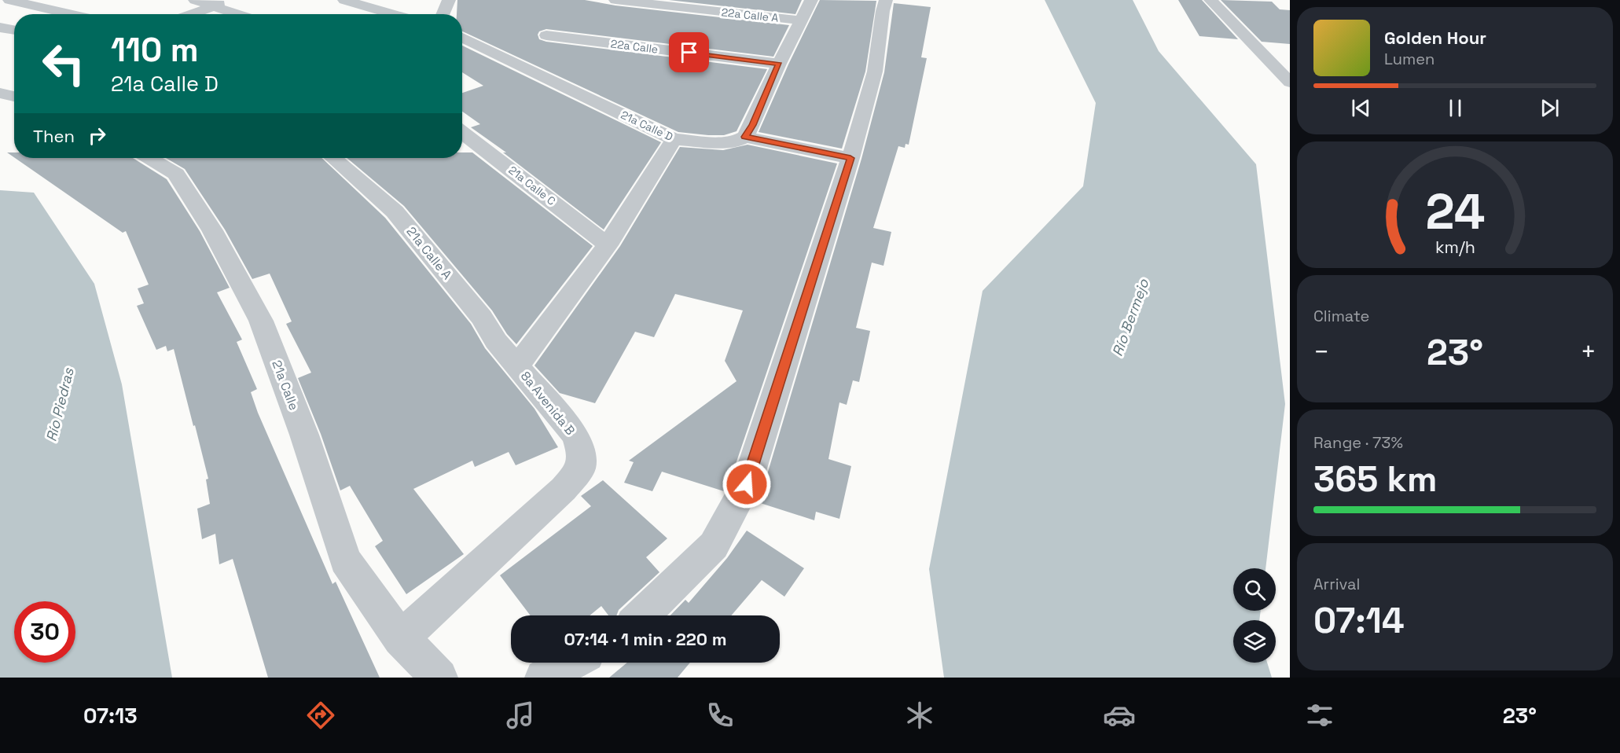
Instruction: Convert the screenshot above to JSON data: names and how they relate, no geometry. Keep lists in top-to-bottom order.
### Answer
{
  "streets": {
    "street": [
      "22a Calle A",
      "22a Calle",
      "21a Calle D",
      "21a Calle C",
      "21a Calle A",
      "21a Calle",
      "8a Avenida B"
    ]
  },
  "crossings": [
    ["21a Calle D", "8a Avenida B"],
    ["21a Calle C", "8a Avenida B"],
    ["21a Calle A", "8a Avenida B"],
    ["21a Calle", "8a Avenida B"]
  ],
  "water": ["Río Bermejo", "Río Piedras"],
  "page": {
    "turn": ["110 m", "21a Calle D"],
    "song": ["Golden Hour", "Lumen"],
    "then": "Then",
    "tile": [
      "Climate",
      ["Range · 73%", "365 km"],
      ["Arrival", "07:14"]
    ],
    "heat": ["−", "23°", "+"],
    "limit": "30",
    "trip": "07:14 · 1 min · 220 m",
    "tabs": ["07:13", "23°"],
    "gauge": ["24", "km/h"]
  }
}
